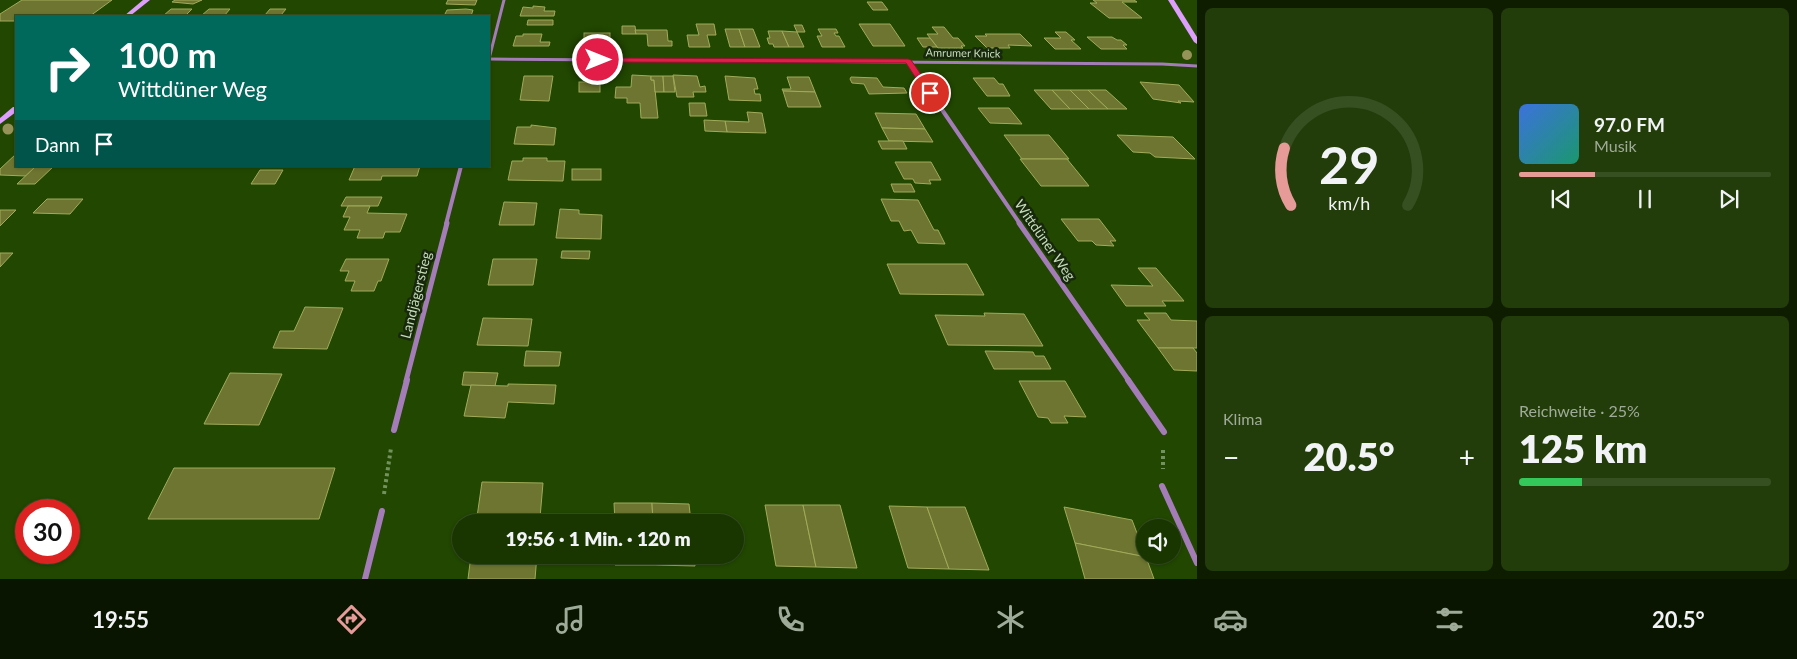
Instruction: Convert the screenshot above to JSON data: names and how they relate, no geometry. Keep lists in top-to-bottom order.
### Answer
{
  "streets": {
    "street": ["Amrumer Knick", "Wittdüner Weg", "Landjägerstieg"]
  },
  "crossings": [
    ["Amrumer Knick", "Wittdüner Weg"]
  ],
  "page": {
    "turn": ["100 m", "Wittdüner Weg"],
    "song": ["97.0 FM", "Musik"],
    "then": "Dann",
    "tile": [
      "Klima",
      ["Reichweite · 25%", "125 km"]
    ],
    "heat": ["−", "20.5°", "+"],
    "limit": "30",
    "trip": "19:56 · 1 Min. · 120 m",
    "tabs": ["19:55", "20.5°"],
    "gauge": ["29", "km/h"]
  }
}
